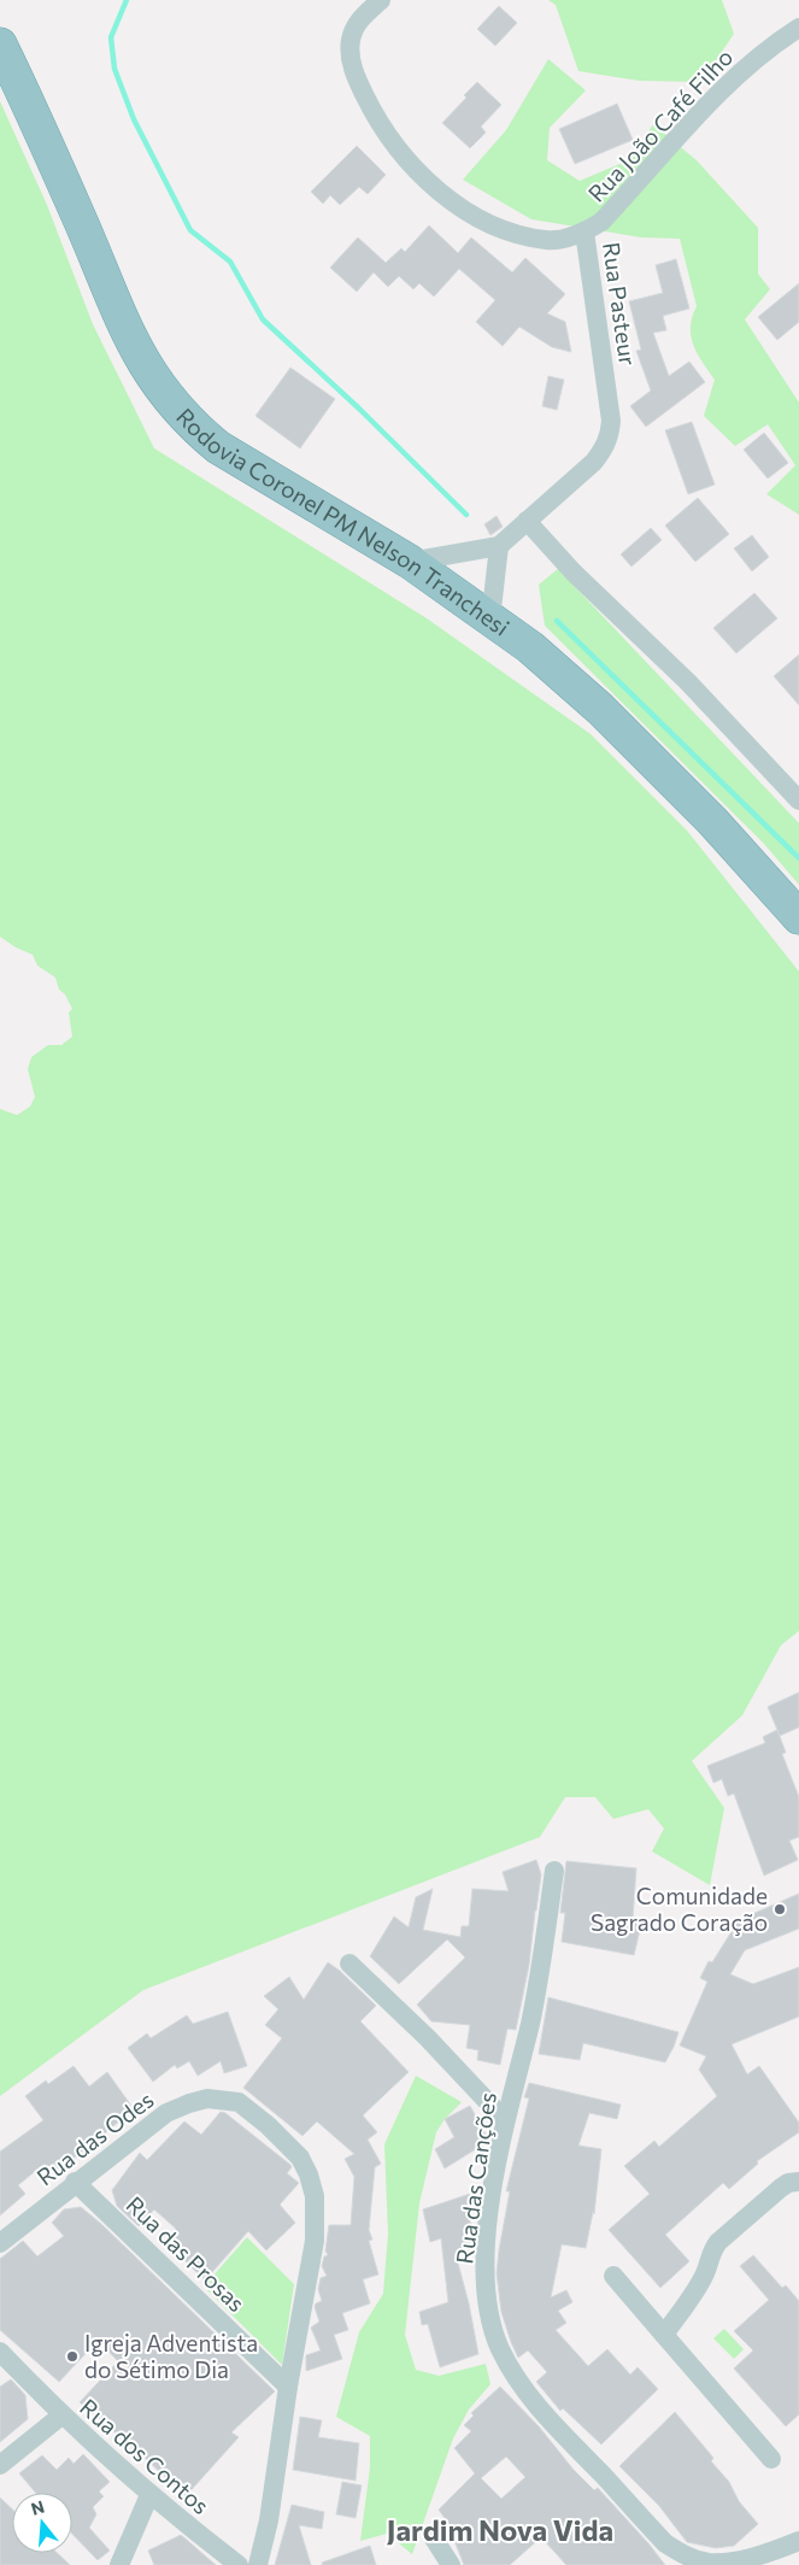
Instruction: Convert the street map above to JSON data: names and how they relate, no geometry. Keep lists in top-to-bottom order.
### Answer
{
  "streets": {
    "highway": ["Rodovia Coronel PM Nelson Tranchesi"],
    "street": [
      "Rua João Café Filho",
      "Rua Pasteur",
      "Rua das Odes",
      "Rua das Canções",
      "Rua das Prosas",
      "Rua dos Contos"
    ]
  },
  "crossings": [
    ["Rua João Café Filho", "Rua Pasteur"],
    ["Rua das Odes", "Rua das Prosas"]
  ],
  "districts": ["Jardim Nova Vida"],
  "places": ["Comunidade Sagrado Coração", "Igreja Adventista do Sétimo Dia"],
  "north": "top"
}
